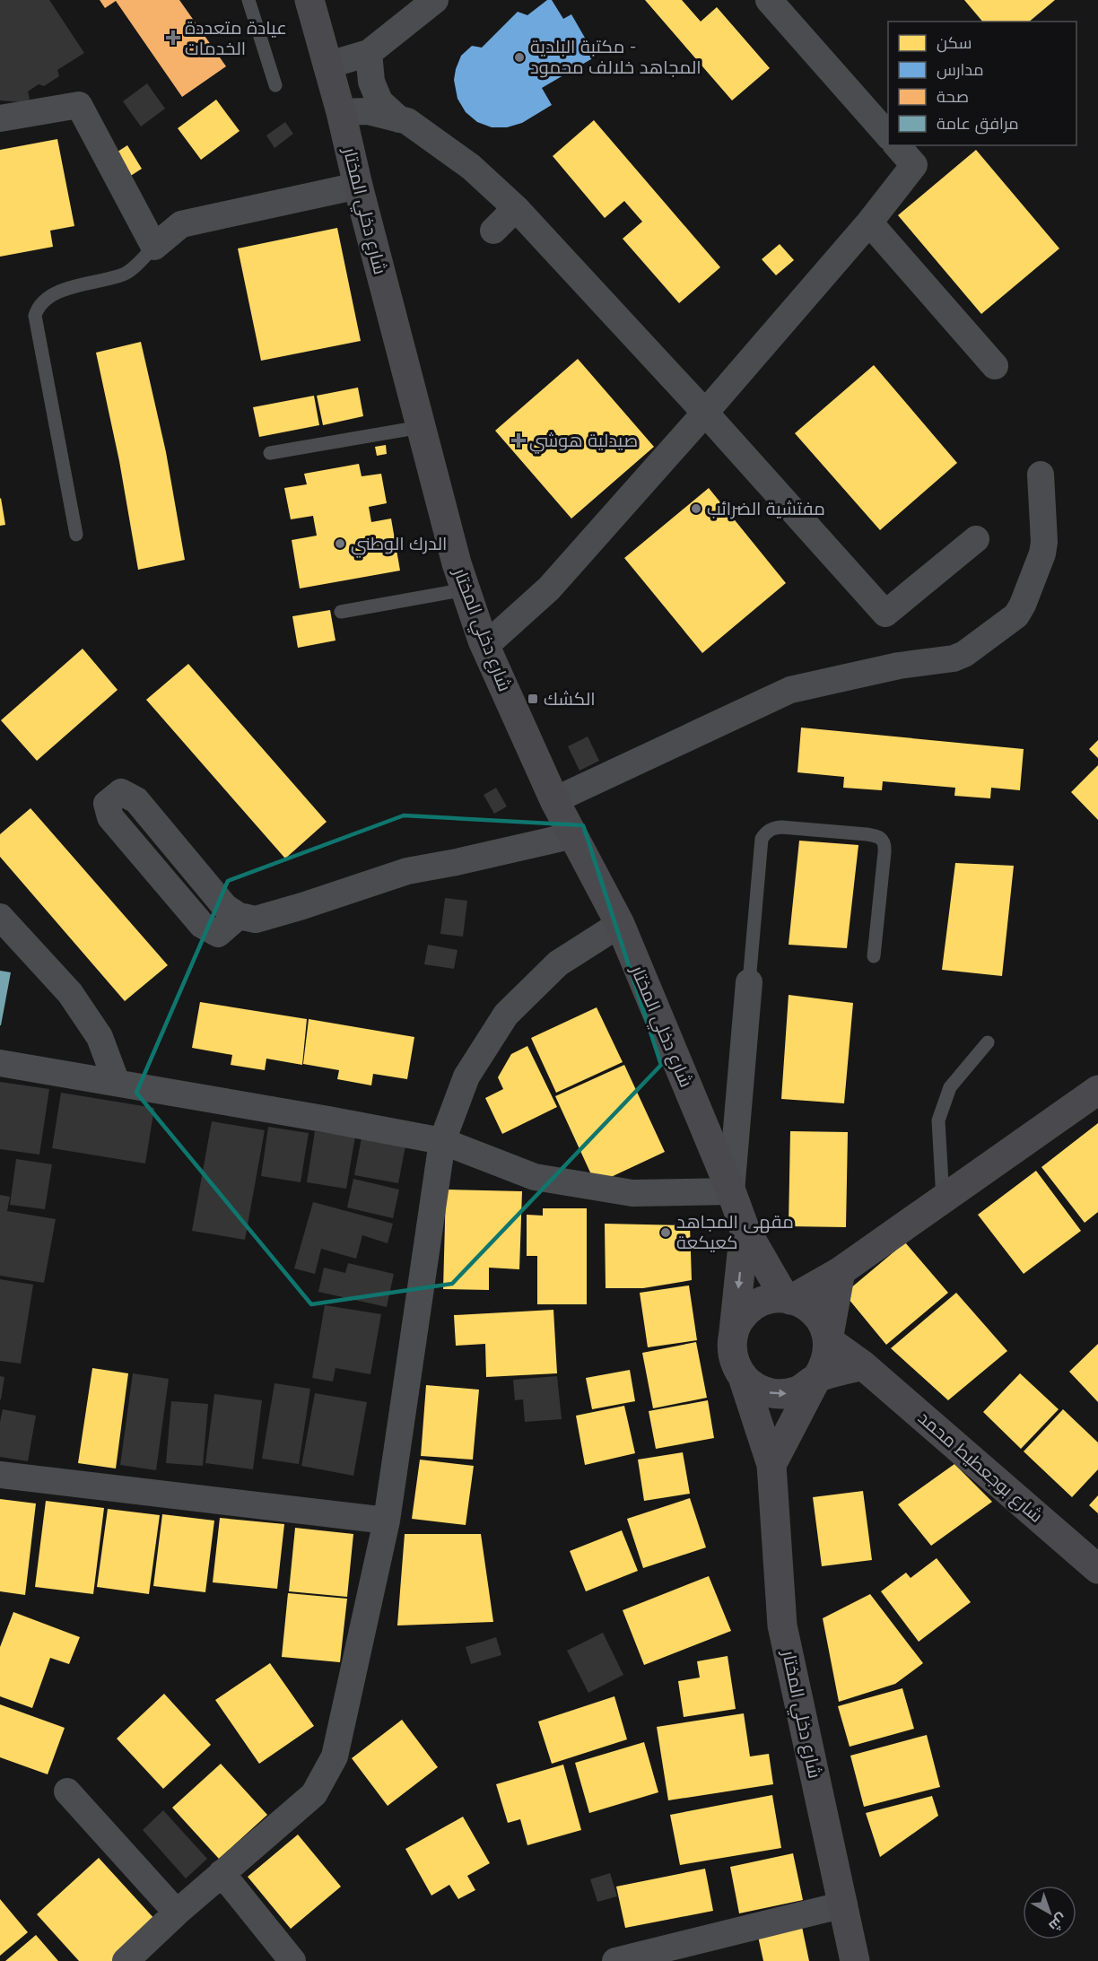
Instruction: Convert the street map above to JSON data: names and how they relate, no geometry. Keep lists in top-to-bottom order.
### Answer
{
  "streets": {
    "main road": ["شارع دخلي المختار", "شارع بوجعطيط محمد"]
  },
  "crossings": [
    ["شارع دخلي المختار", "شارع بوجعطيط محمد"]
  ],
  "places": {
    "health": ["عيادة متعددة الخدمات", "صيدلية هوشي"],
    "other": [
      "مكتبة البلدية - المجاهد خلالف محمود",
      "مفتشية الضرائب",
      "الدرك الوطني",
      "مقهى المجاهد كعيكعة"
    ],
    "transit": ["الكشك"]
  },
  "legend": [
    "سكن",
    "مدارس",
    "صحة",
    "مرافق عامة"
  ],
  "north": "bottom right"
}
